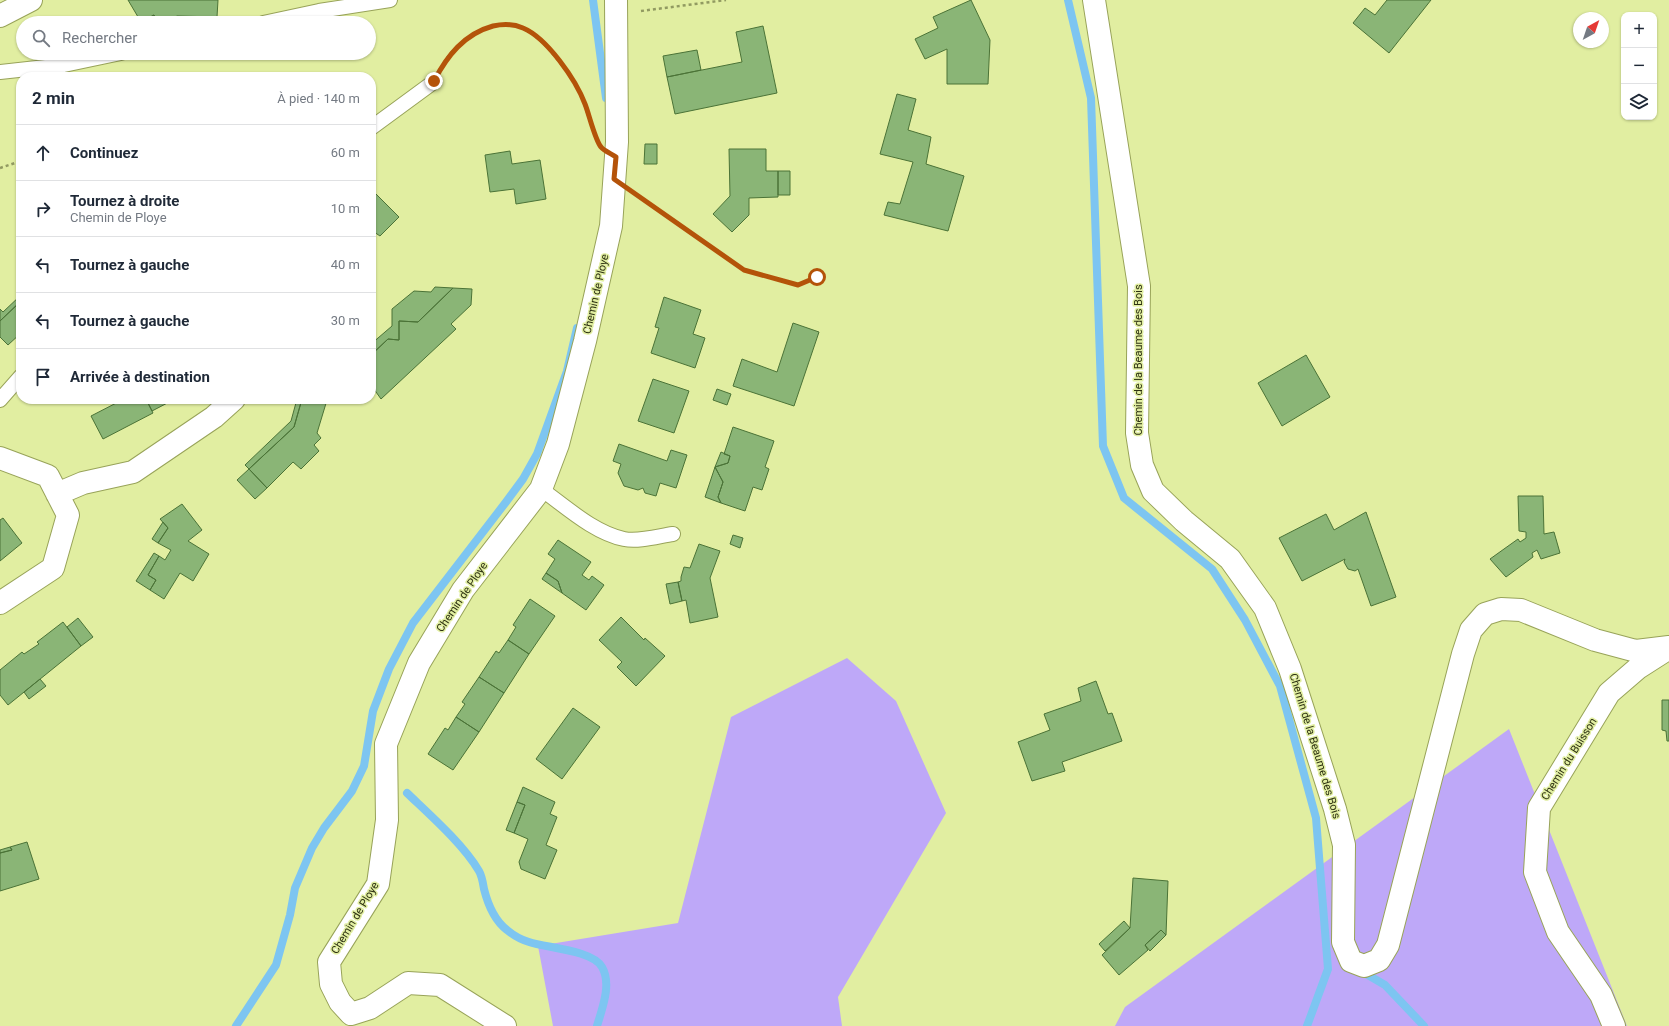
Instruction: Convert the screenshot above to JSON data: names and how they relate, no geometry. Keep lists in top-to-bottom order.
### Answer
{
  "streets": {
    "street": ["Chemin de Ploye", "Chemin de la Beaume des Bois", "Chemin du Buisson"]
  },
  "crossings": [
    ["Chemin de la Beaume des Bois", "Chemin du Buisson"]
  ],
  "north": "top right",
  "page": {
    "map_buttons": ["+", "−"],
    "search": "Rechercher",
    "heading": ["2 min", "À pied · 140 m"],
    "list": [
      ["Continuez", "60 m"],
      ["Tournez à droite", "Chemin de Ploye", "10 m"],
      ["Tournez à gauche", "40 m"],
      ["Tournez à gauche", "30 m"],
      "Arrivée à destination"
    ]
  }
}
